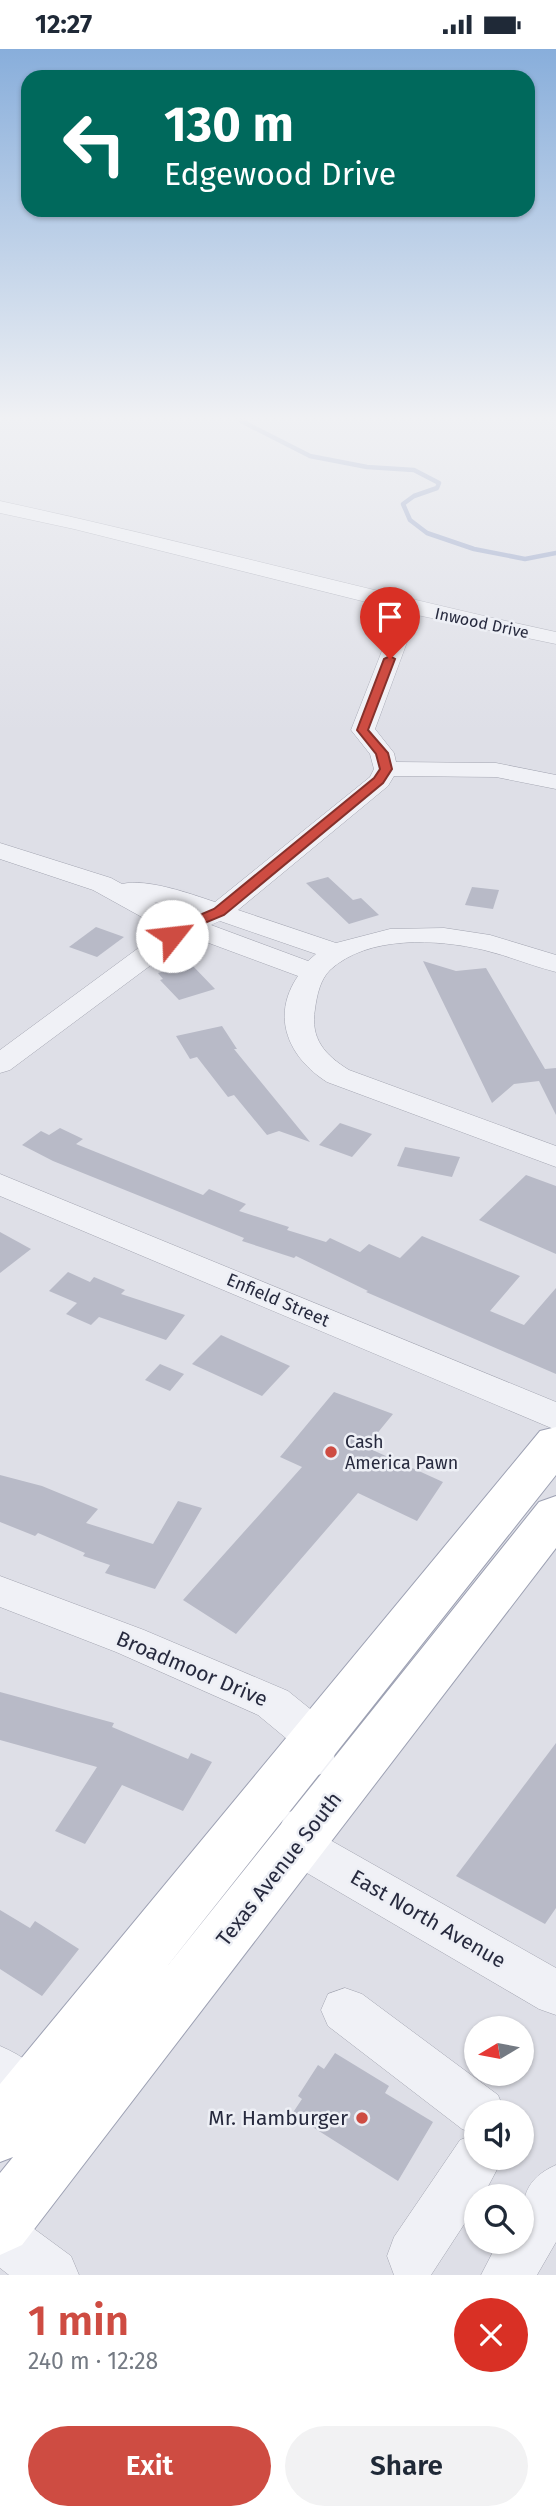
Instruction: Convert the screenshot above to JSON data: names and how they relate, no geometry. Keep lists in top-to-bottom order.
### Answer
{
  "streets": {
    "main road": ["Texas Avenue South"],
    "street": [
      "Inwood Drive",
      "Enfield Street",
      "Broadmoor Drive",
      "East North Avenue"
    ]
  },
  "crossings": [
    ["Texas Avenue South", "East North Avenue"]
  ],
  "places": ["Cash America Pawn", "Mr. Hamburger"],
  "north": "left",
  "page": {
    "status": "12:27",
    "turn": ["130 m", "Edgewood Drive"],
    "heading": ["1 min", "240 m · 12:28"],
    "buttons": ["Exit", "Share"]
  }
}
